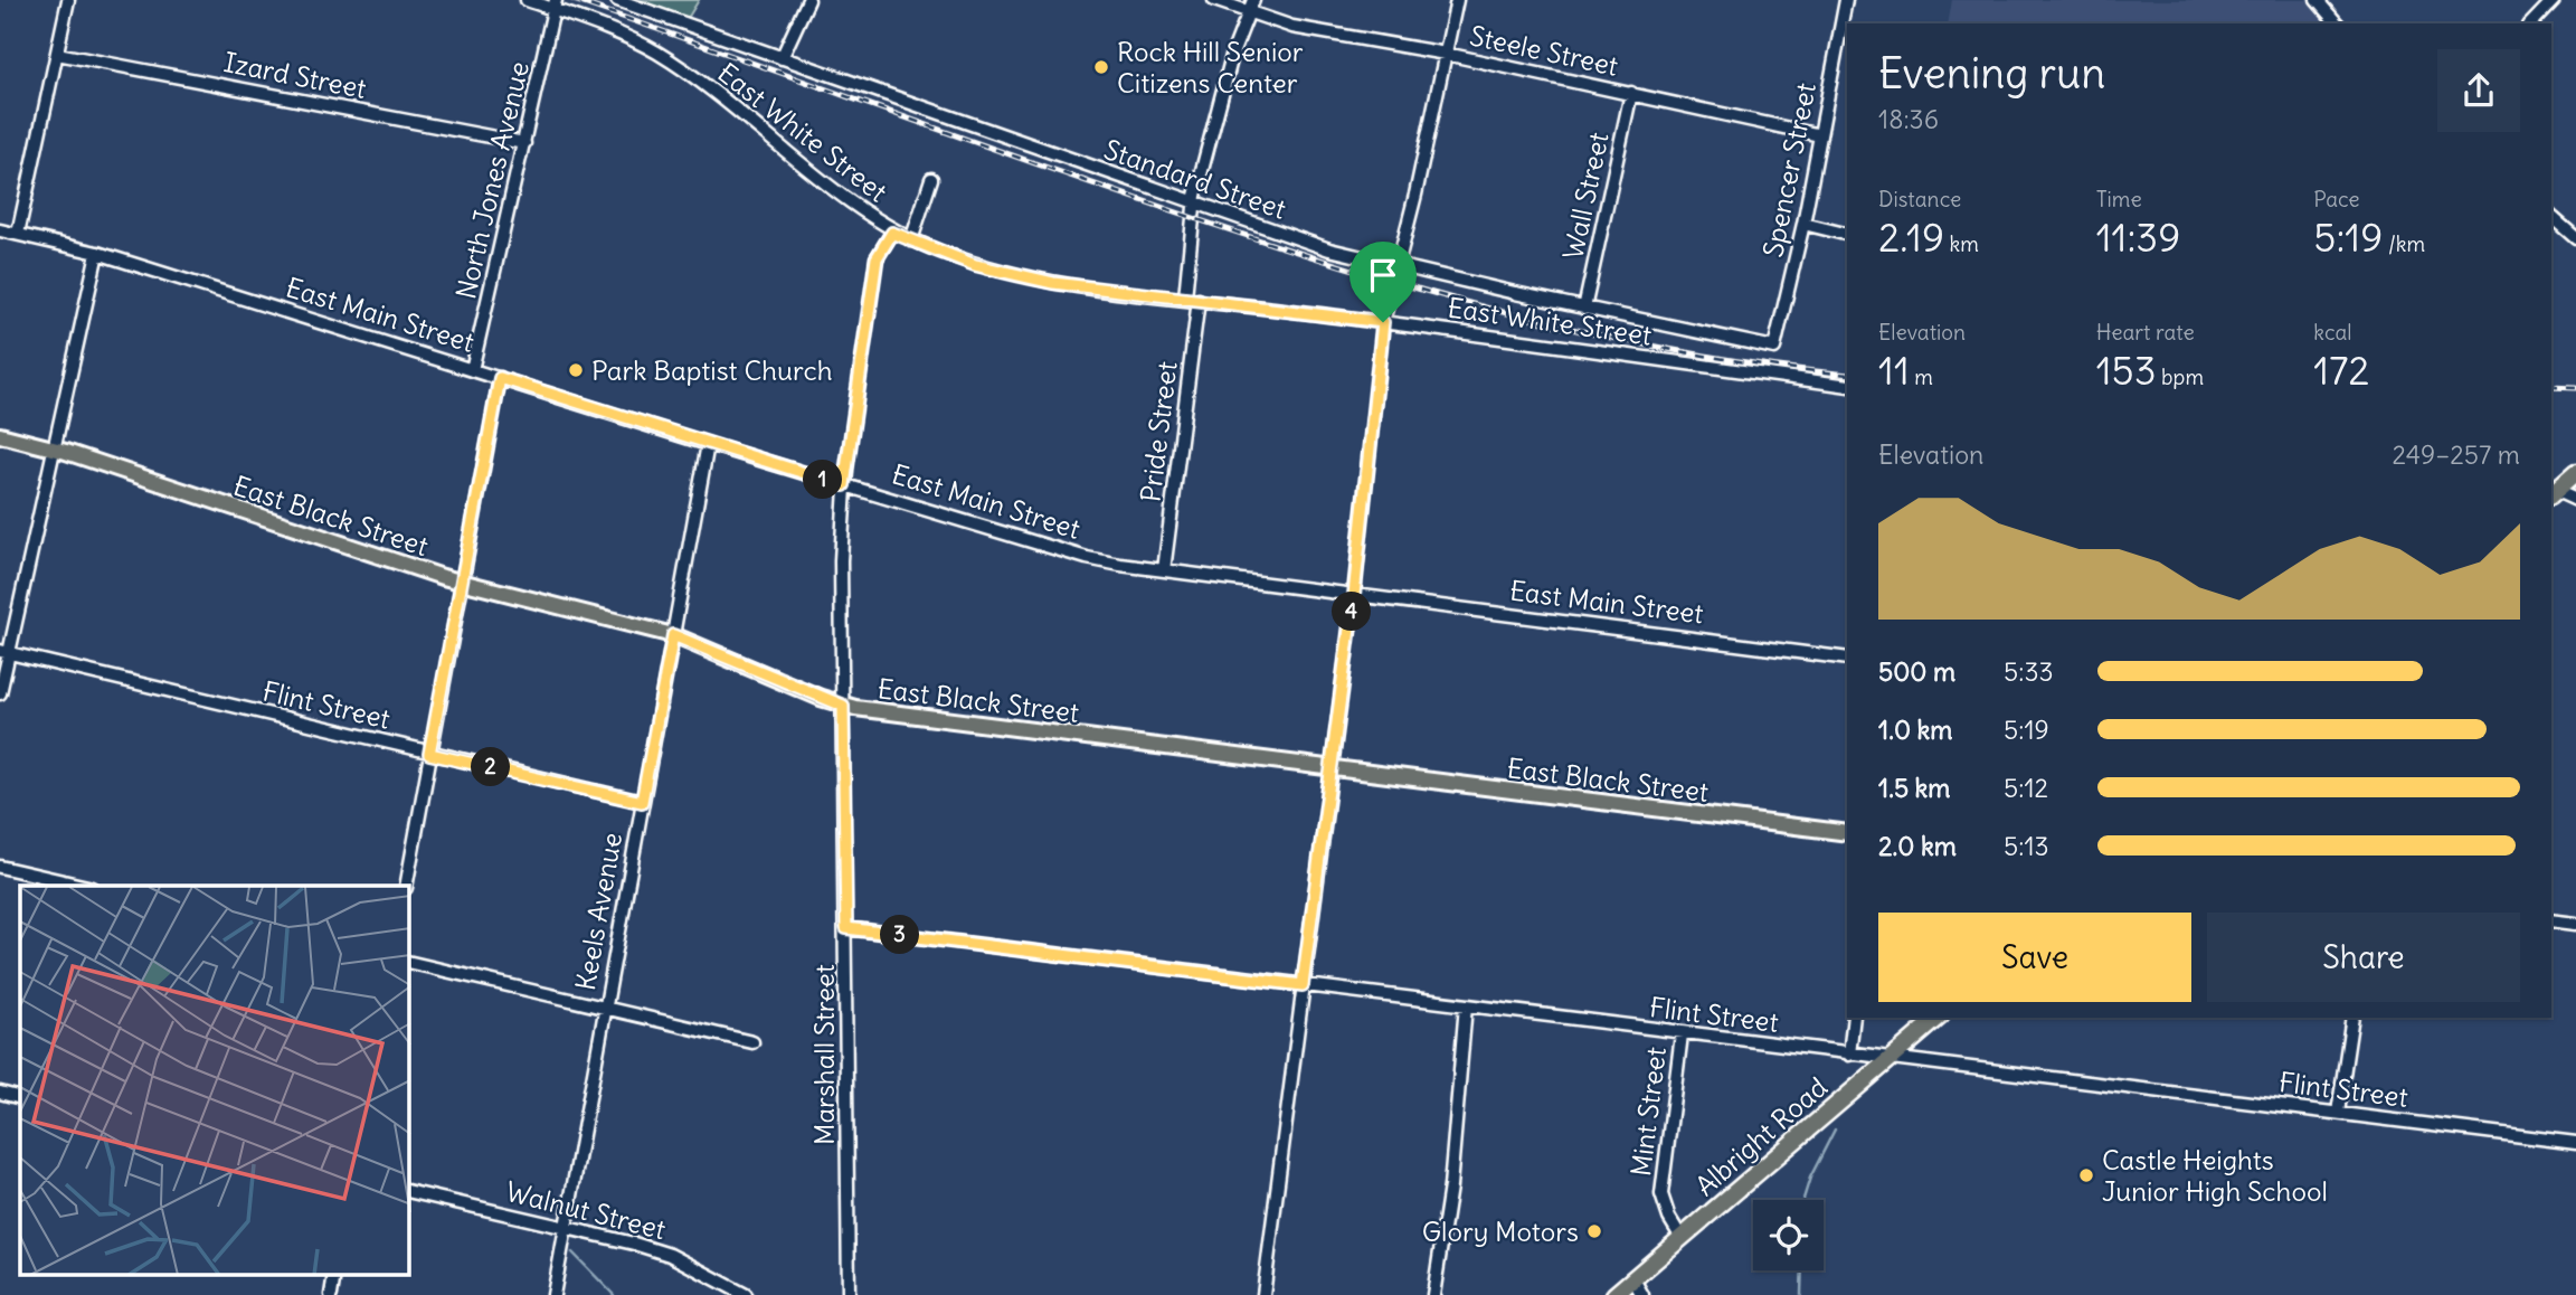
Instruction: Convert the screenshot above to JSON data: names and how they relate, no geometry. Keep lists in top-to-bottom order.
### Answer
{
  "streets": {
    "highway": ["Albright Road"],
    "main road": ["East Black Street"],
    "street": [
      "Steele Street",
      "Izard Street",
      "East White Street",
      "Spencer Street",
      "Standard Street",
      "North Jones Avenue",
      "Wall Street",
      "East Main Street",
      "Pride Street",
      "Flint Street",
      "Keels Avenue",
      "Marshall Street",
      "Mint Street",
      "Walnut Street"
    ]
  },
  "crossings": [
    ["Steele Street", "Spencer Street"],
    ["Steele Street", "Wall Street"],
    ["Izard Street", "North Jones Avenue"],
    ["East White Street", "North Jones Avenue"],
    ["East White Street", "Pride Street"],
    ["East White Street", "Marshall Street"],
    ["Spencer Street", "Standard Street"],
    ["Standard Street", "Wall Street"],
    ["North Jones Avenue", "East Main Street"],
    ["East Main Street", "Pride Street"],
    ["East Main Street", "Keels Avenue"],
    ["East Main Street", "Marshall Street"],
    ["East Black Street", "Keels Avenue"],
    ["East Black Street", "Marshall Street"],
    ["Flint Street", "Keels Avenue"],
    ["Flint Street", "Marshall Street"],
    ["Flint Street", "Mint Street"],
    ["Flint Street", "Albright Road"],
    ["Keels Avenue", "Walnut Street"],
    ["Mint Street", "Albright Road"]
  ],
  "places": [
    "Rock Hill Senior Citizens Center",
    "Park Baptist Church",
    "Castle Heights Junior High School",
    "Glory Motors"
  ],
  "page": {
    "heading": ["Evening run", "18:36"],
    "stats": [
      ["Distance", "2.19 km"],
      ["Time", "11:39"],
      ["Pace", "5:19 /km"],
      ["Elevation", "11 m"],
      ["Heart rate", "153 bpm"],
      ["kcal", "172"]
    ],
    "chart": ["Elevation", "249–257 m"],
    "pins": [
      "1",
      "4",
      "2",
      "3"
    ],
    "list": [
      {
        "name": "500 m",
        "note": "5:33"
      },
      {
        "name": "1.0 km",
        "note": "5:19"
      },
      {
        "name": "1.5 km",
        "note": "5:12"
      },
      {
        "name": "2.0 km",
        "note": "5:13"
      }
    ],
    "buttons": ["Save", "Share"]
  }
}
